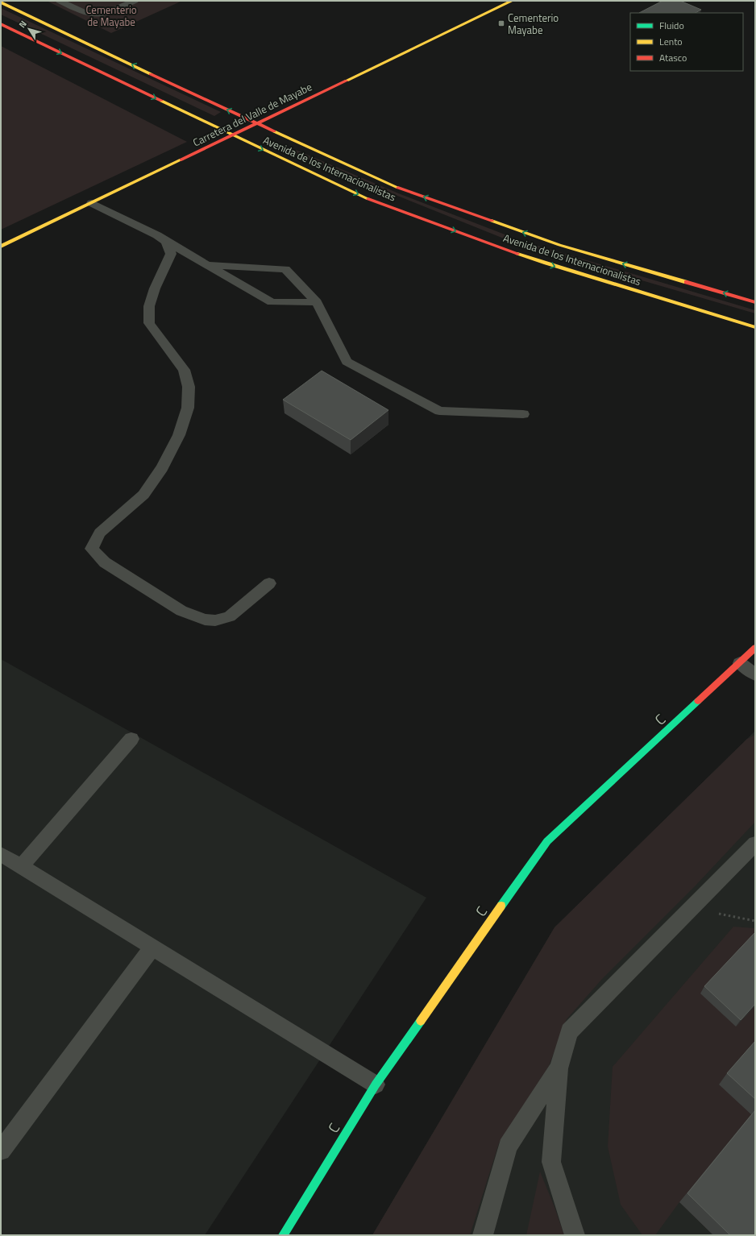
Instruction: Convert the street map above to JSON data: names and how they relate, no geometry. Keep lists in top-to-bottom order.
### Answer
{
  "streets": {
    "main road": ["Carretera del Valle de Mayabe", "Avenida de los Internacionalistas", "C"]
  },
  "crossings": [
    ["Carretera del Valle de Mayabe", "Avenida de los Internacionalistas"]
  ],
  "parks": ["Cementerio de Mayabe"],
  "places": {
    "transit": ["Cementerio Mayabe"]
  },
  "legend": ["Fluido", "Lento", "Atasco"],
  "north": "top left"
}
